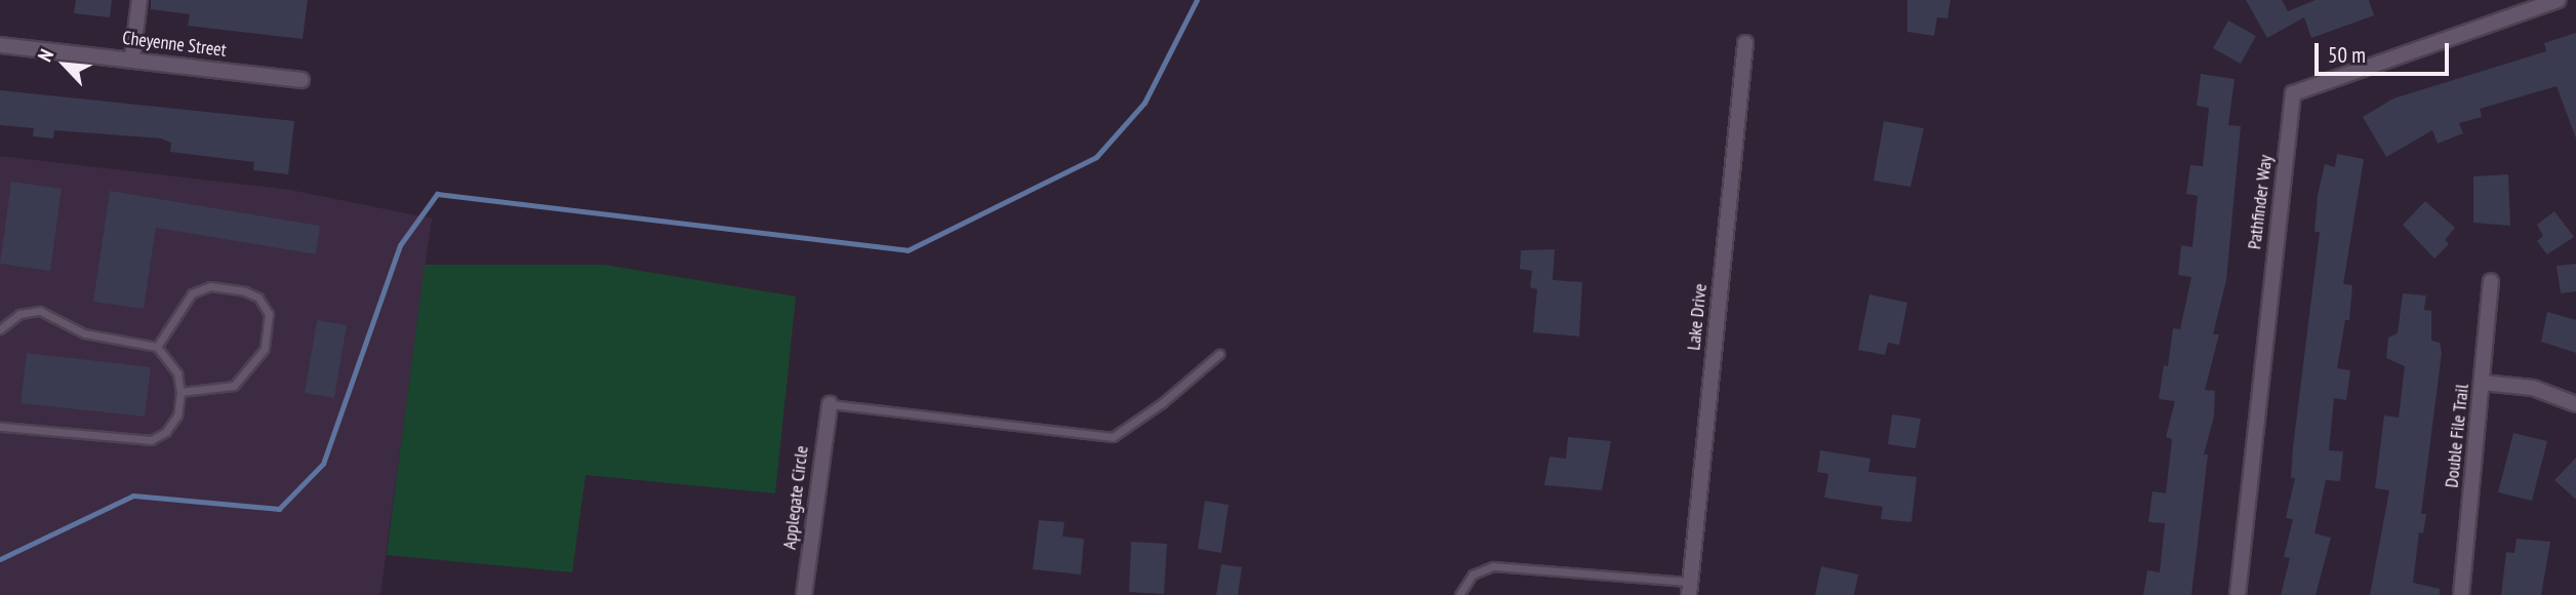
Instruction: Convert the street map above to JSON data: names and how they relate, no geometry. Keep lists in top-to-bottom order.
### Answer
{
  "streets": {
    "street": [
      "Cheyenne Street",
      "Pathfinder Way",
      "Lake Drive",
      "Double File Trail",
      "Applegate Circle"
    ]
  },
  "scale_bar": "50 m",
  "north": "top left"
}
